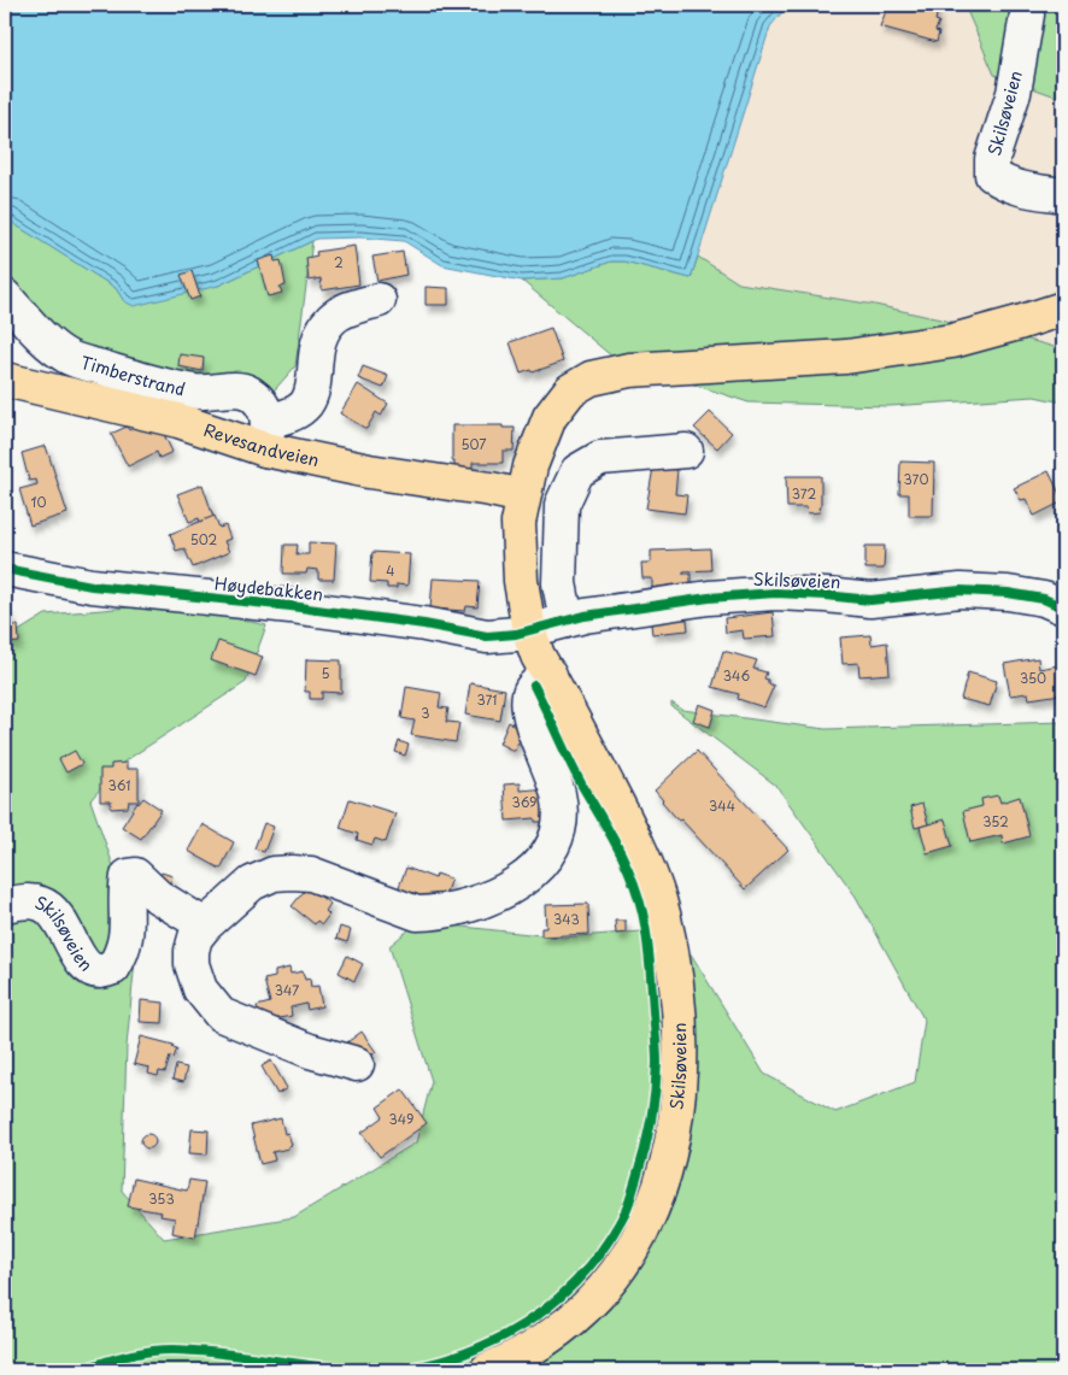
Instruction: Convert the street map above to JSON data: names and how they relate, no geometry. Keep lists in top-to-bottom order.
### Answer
{
  "streets": {
    "main road": ["Skilsøveien", "Revesandveien"],
    "street": ["Timberstrand", "Høydebakken"]
  },
  "crossings": [
    ["Skilsøveien", "Revesandveien"],
    ["Skilsøveien", "Høydebakken"],
    ["Timberstrand", "Revesandveien"]
  ],
  "house_numbers": [
    "2",
    "507",
    "370",
    "372",
    "10",
    "502",
    "4",
    "5",
    "346",
    "350",
    "371",
    "3",
    "361",
    "369",
    "344",
    "352",
    "343",
    "347",
    "349",
    "353"
  ]
}
